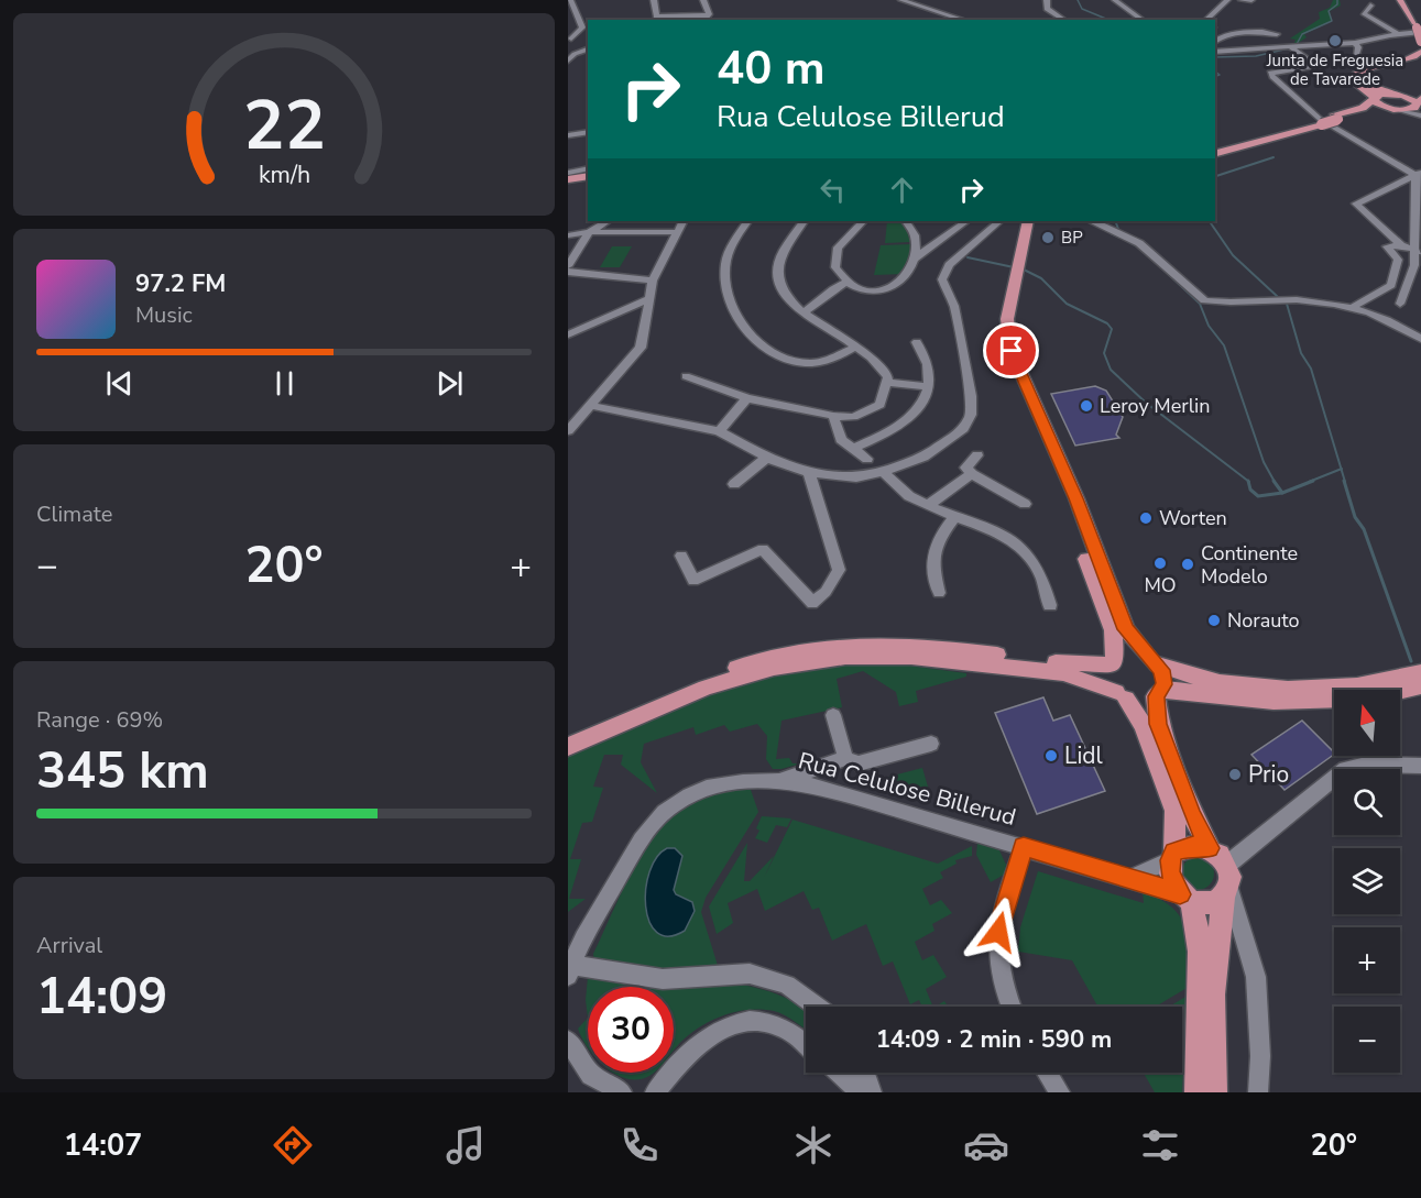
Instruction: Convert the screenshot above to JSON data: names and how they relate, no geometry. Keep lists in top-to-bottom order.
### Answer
{
  "streets": {
    "street": ["Rua Celulose Billerud"]
  },
  "places": [
    "Junta de Freguesia de Tavarede",
    "BP",
    "Leroy Merlin",
    "Worten",
    "MO",
    "Continente Modelo",
    "Norauto",
    "Lidl",
    "Prio"
  ],
  "north": "top",
  "page": {
    "turn": ["40 m", "Rua Celulose Billerud"],
    "song": ["97.2 FM", "Music"],
    "tile": [
      "Climate",
      ["Range · 69%", "345 km"],
      ["Arrival", "14:09"]
    ],
    "heat": ["−", "20°", "+"],
    "map_buttons": ["+", "−"],
    "limit": "30",
    "trip": "14:09 · 2 min · 590 m",
    "tabs": ["14:07", "20°"],
    "gauge": ["22", "km/h"]
  }
}
